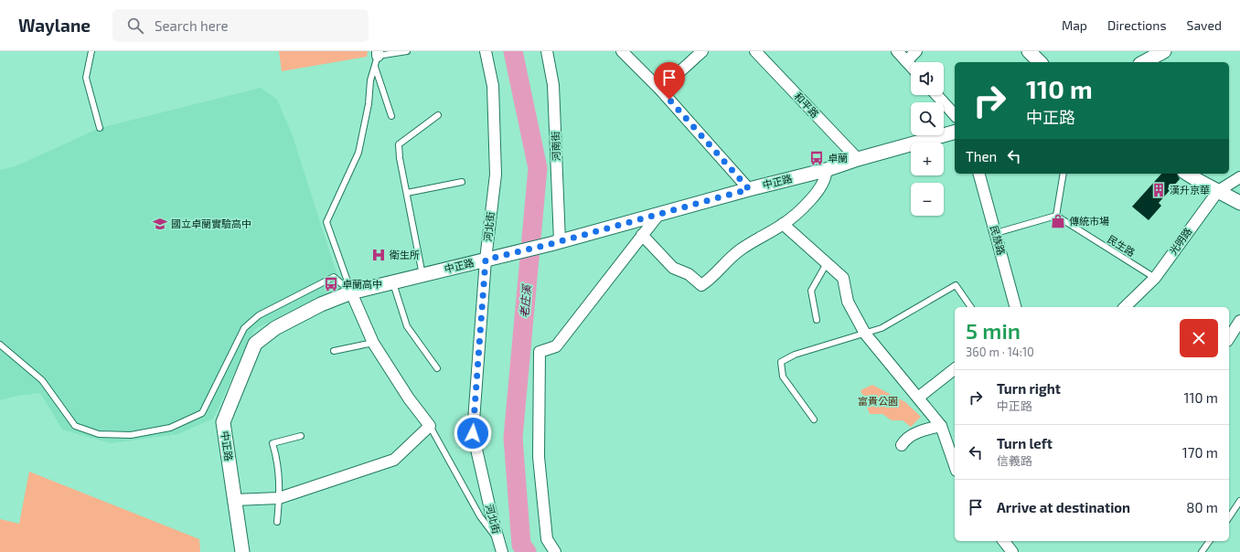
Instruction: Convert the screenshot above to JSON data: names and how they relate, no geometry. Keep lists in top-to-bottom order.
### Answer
{
  "streets": {
    "street": [
      "和平路",
      "河南街",
      "中正路",
      "河北街",
      "民族路",
      "光明路"
    ],
    "lane": ["民生路"]
  },
  "crossings": [
    ["和平路", "中正路"],
    ["河南街", "中正路"],
    ["中正路", "河北街"],
    ["光明路", "民生路"]
  ],
  "water": ["老庄溪"],
  "parks": ["富貴公園"],
  "places": {
    "bus stop": ["卓蘭", "卓蘭高中"],
    "building": ["漢升京華"],
    "shop": ["傳統市場"],
    "school or university": ["國立卓蘭實驗高中"],
    "hospital": ["衛生所"]
  },
  "page": {
    "header": "Waylane",
    "search": "Search here",
    "nav": ["Map", "Directions", "Saved"],
    "map_buttons": ["+", "−"],
    "turn": ["110 m", "中正路"],
    "then": "Then",
    "heading": ["5 min", "360 m · 14:10"],
    "list": [
      {
        "name": "Turn right",
        "note": "中正路",
        "value": "110 m"
      },
      {
        "name": "Turn left",
        "note": "信義路",
        "value": "170 m"
      },
      {
        "name": "Arrive at destination",
        "value": "80 m"
      }
    ]
  }
}
